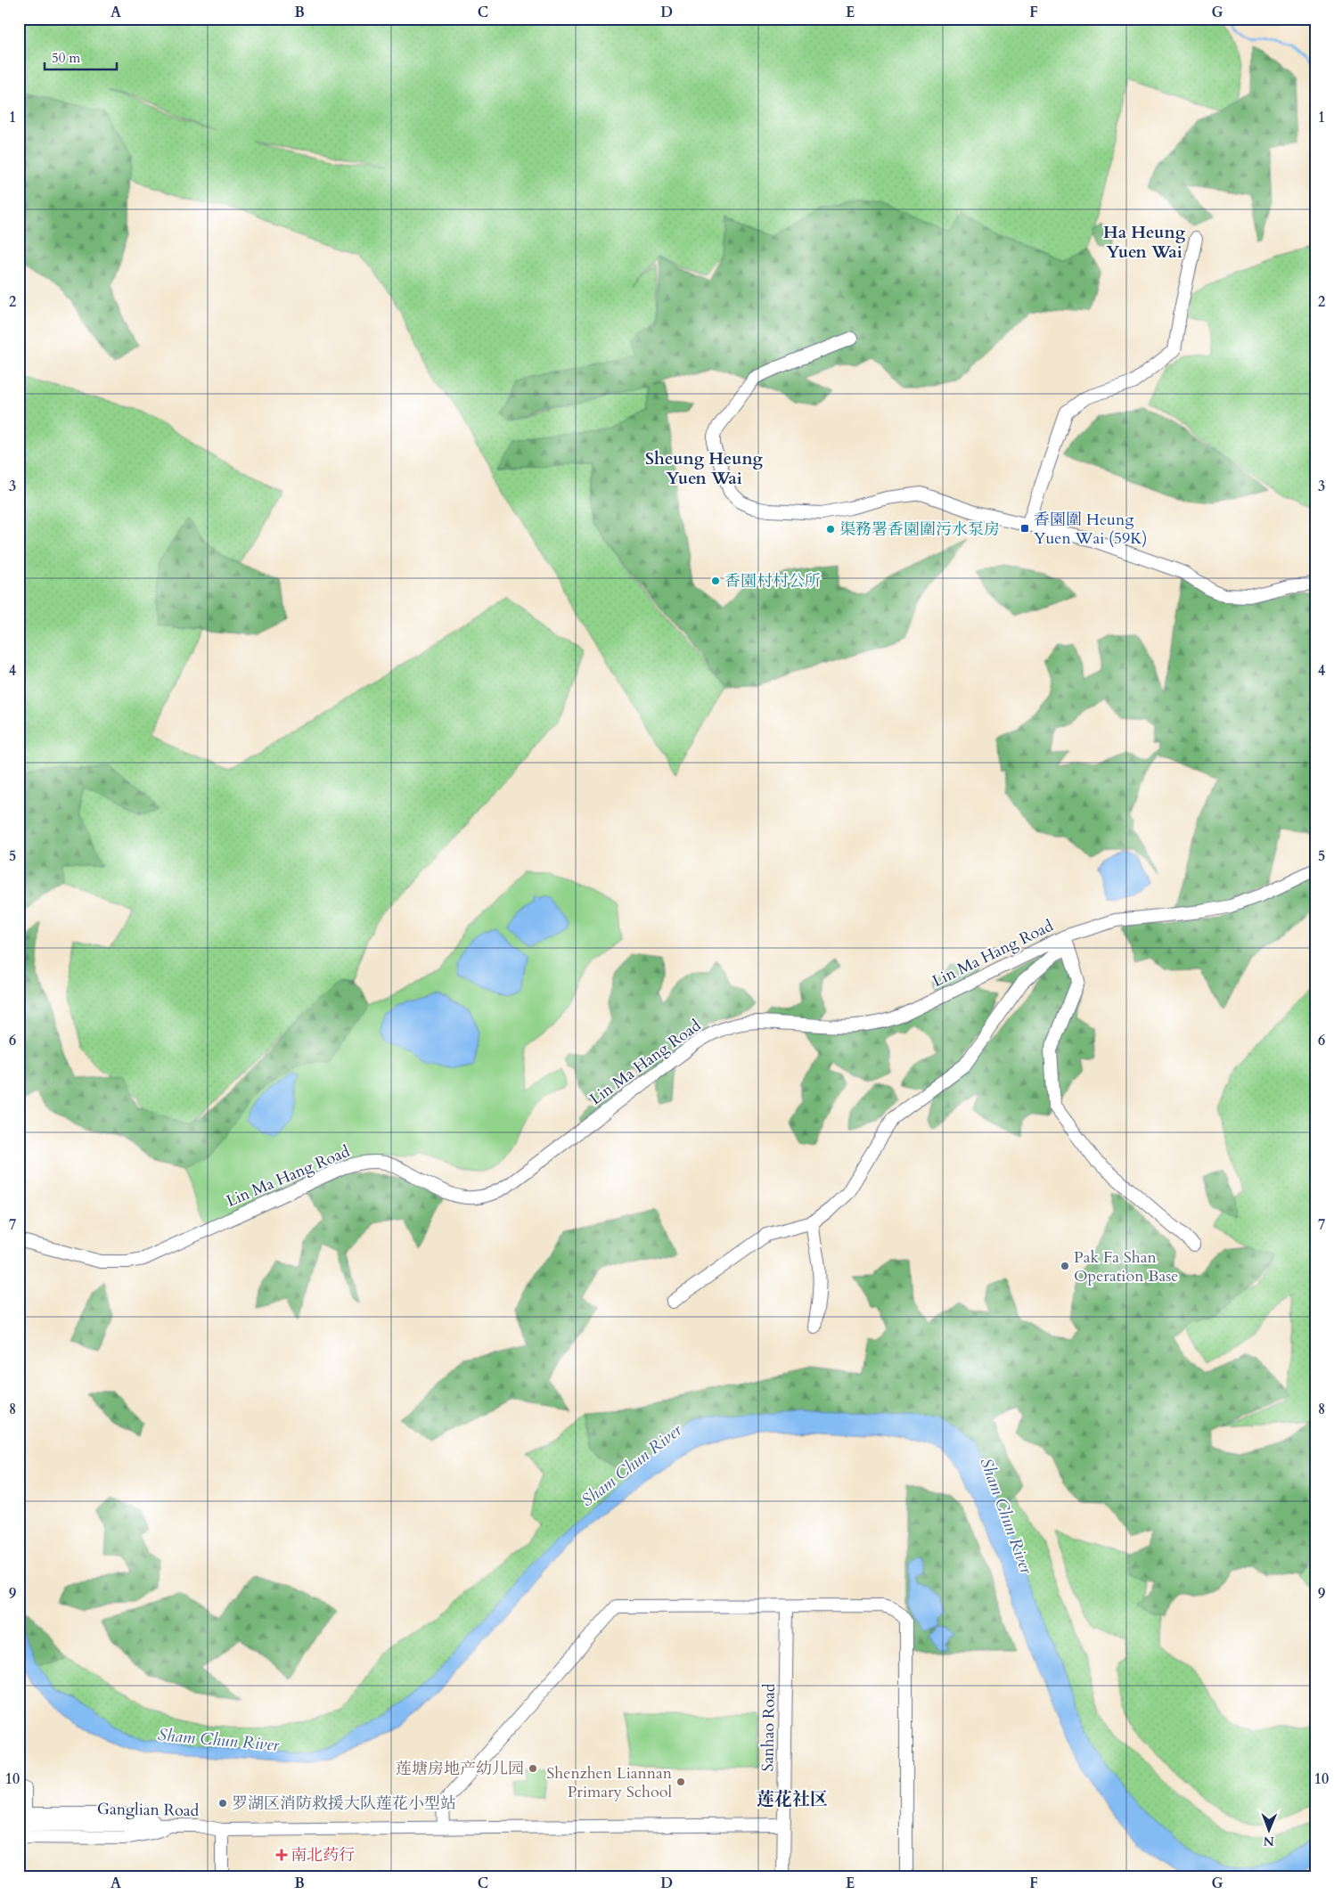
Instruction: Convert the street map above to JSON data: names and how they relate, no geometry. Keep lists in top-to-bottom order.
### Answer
{
  "streets": {
    "street": ["Lin Ma Hang Road", "Sanhao Road", "Ganglian Road"]
  },
  "crossings": [
    ["Sanhao Road", "Ganglian Road"]
  ],
  "districts": ["Ha Heung Yuen Wai", "Sheung Heung Yuen Wai", "莲花社区"],
  "water": ["Sham Chun River"],
  "places": {
    "transit": ["香園圍 Heung Yuen Wai (59K)"],
    "other": [
      "渠務署香園圍污水泵房",
      "香園村村公所",
      "Pak Fa Shan Operation Base",
      "莲塘房地产幼儿园",
      "Shenzhen Liannan Primary School",
      "罗湖区消防救援大队莲花小型站"
    ],
    "health": ["南北药行"]
  },
  "scale_bar": "50 m",
  "north": "bottom",
  "grid": {
    "columns": [
      "A",
      "B",
      "C",
      "D",
      "E",
      "F",
      "G"
    ],
    "rows": [
      "1",
      "2",
      "3",
      "4",
      "5",
      "6",
      "7",
      "8",
      "9",
      "10"
    ]
  }
}
